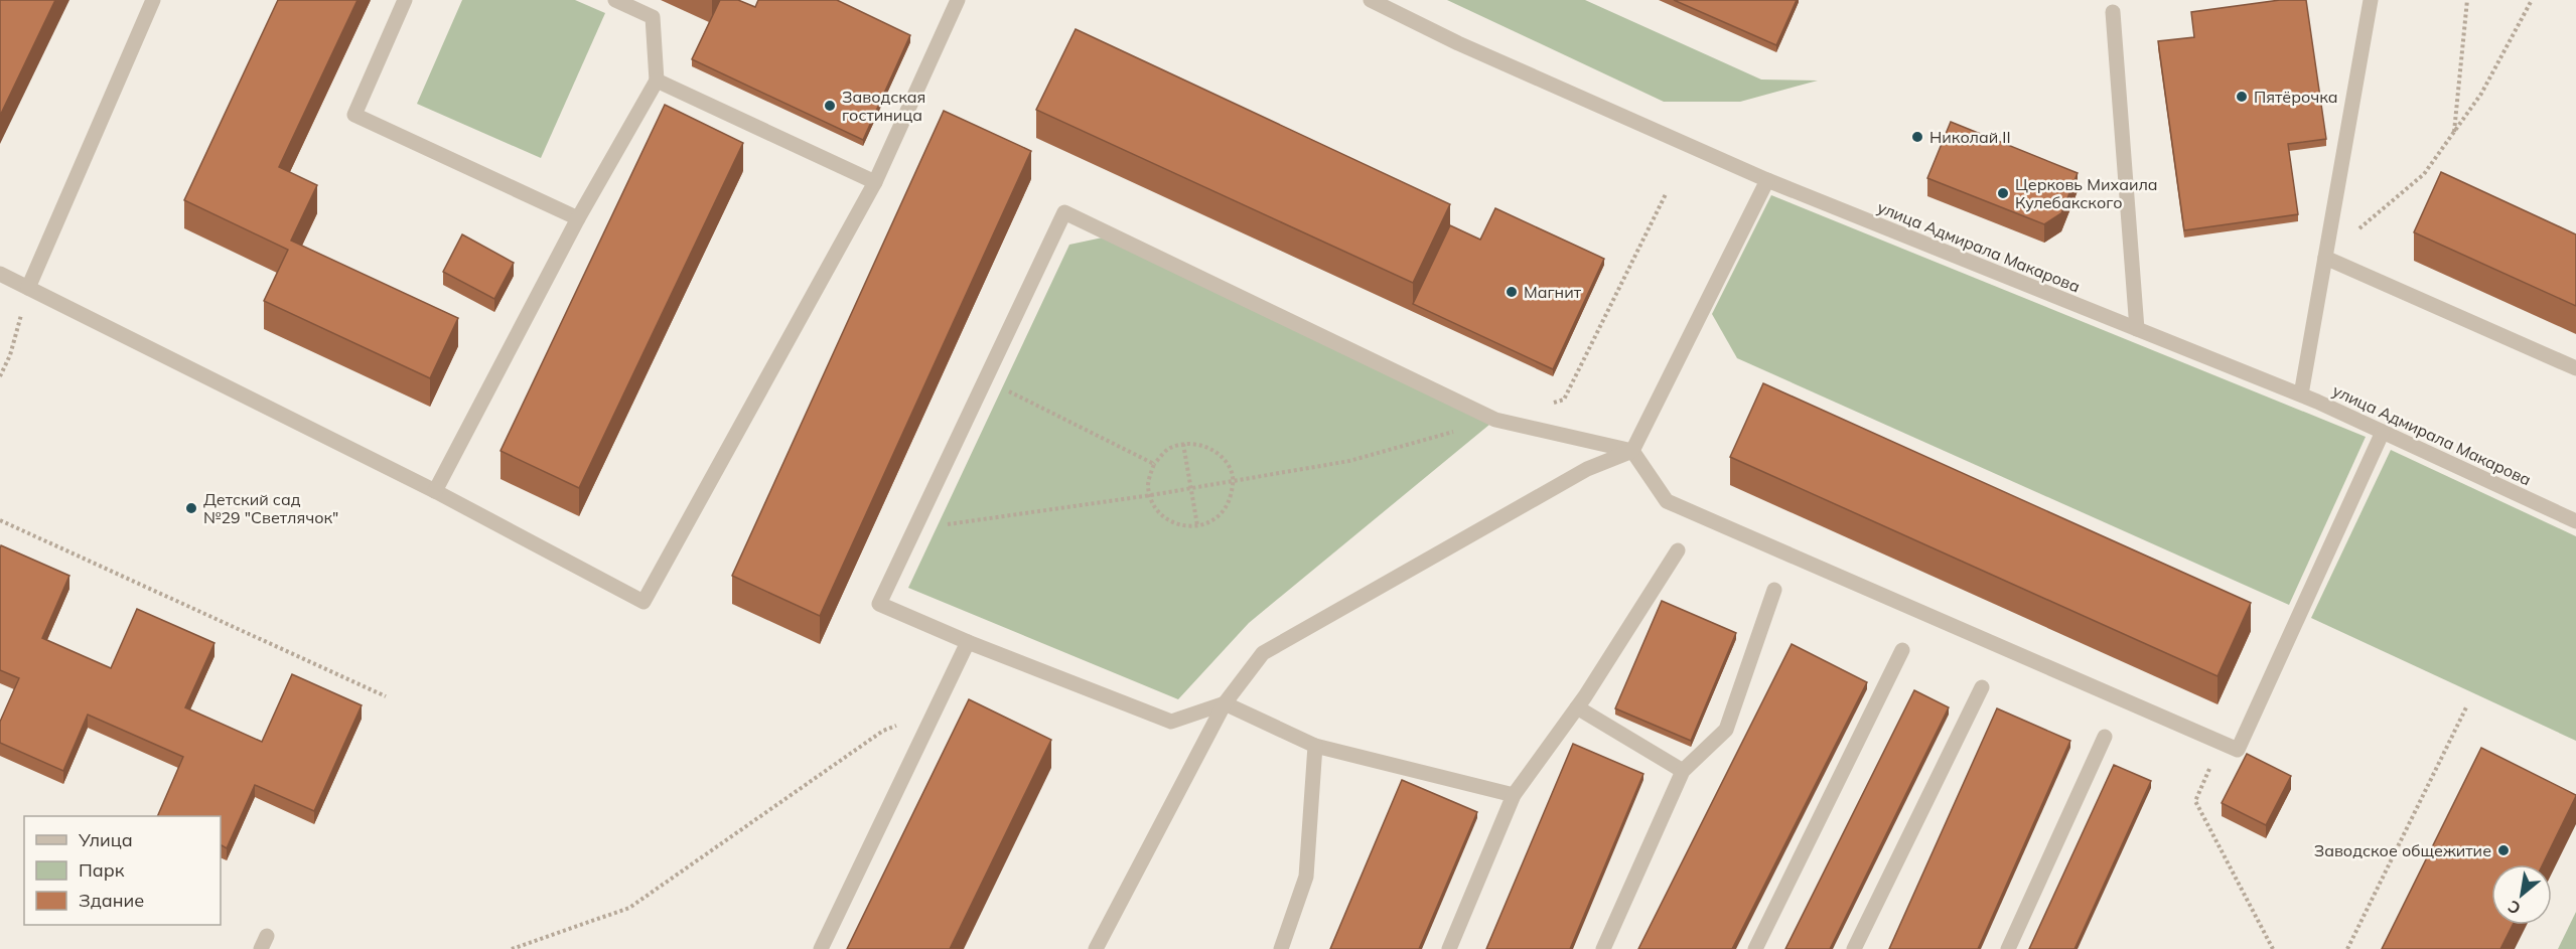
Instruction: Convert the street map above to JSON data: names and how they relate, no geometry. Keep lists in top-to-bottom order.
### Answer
{
  "streets": {
    "street": ["улица Адмирала Макарова"]
  },
  "places": [
    "Пятёрочка",
    "Заводская гостиница",
    "Николай II",
    "Церковь Михаила Кулебакского",
    "Магнит",
    "Детский сад №29 \"Светлячок\"",
    "Заводское общежитие"
  ],
  "legend": ["Улица", "Парк", "Здание"],
  "north": "bottom left"
}
